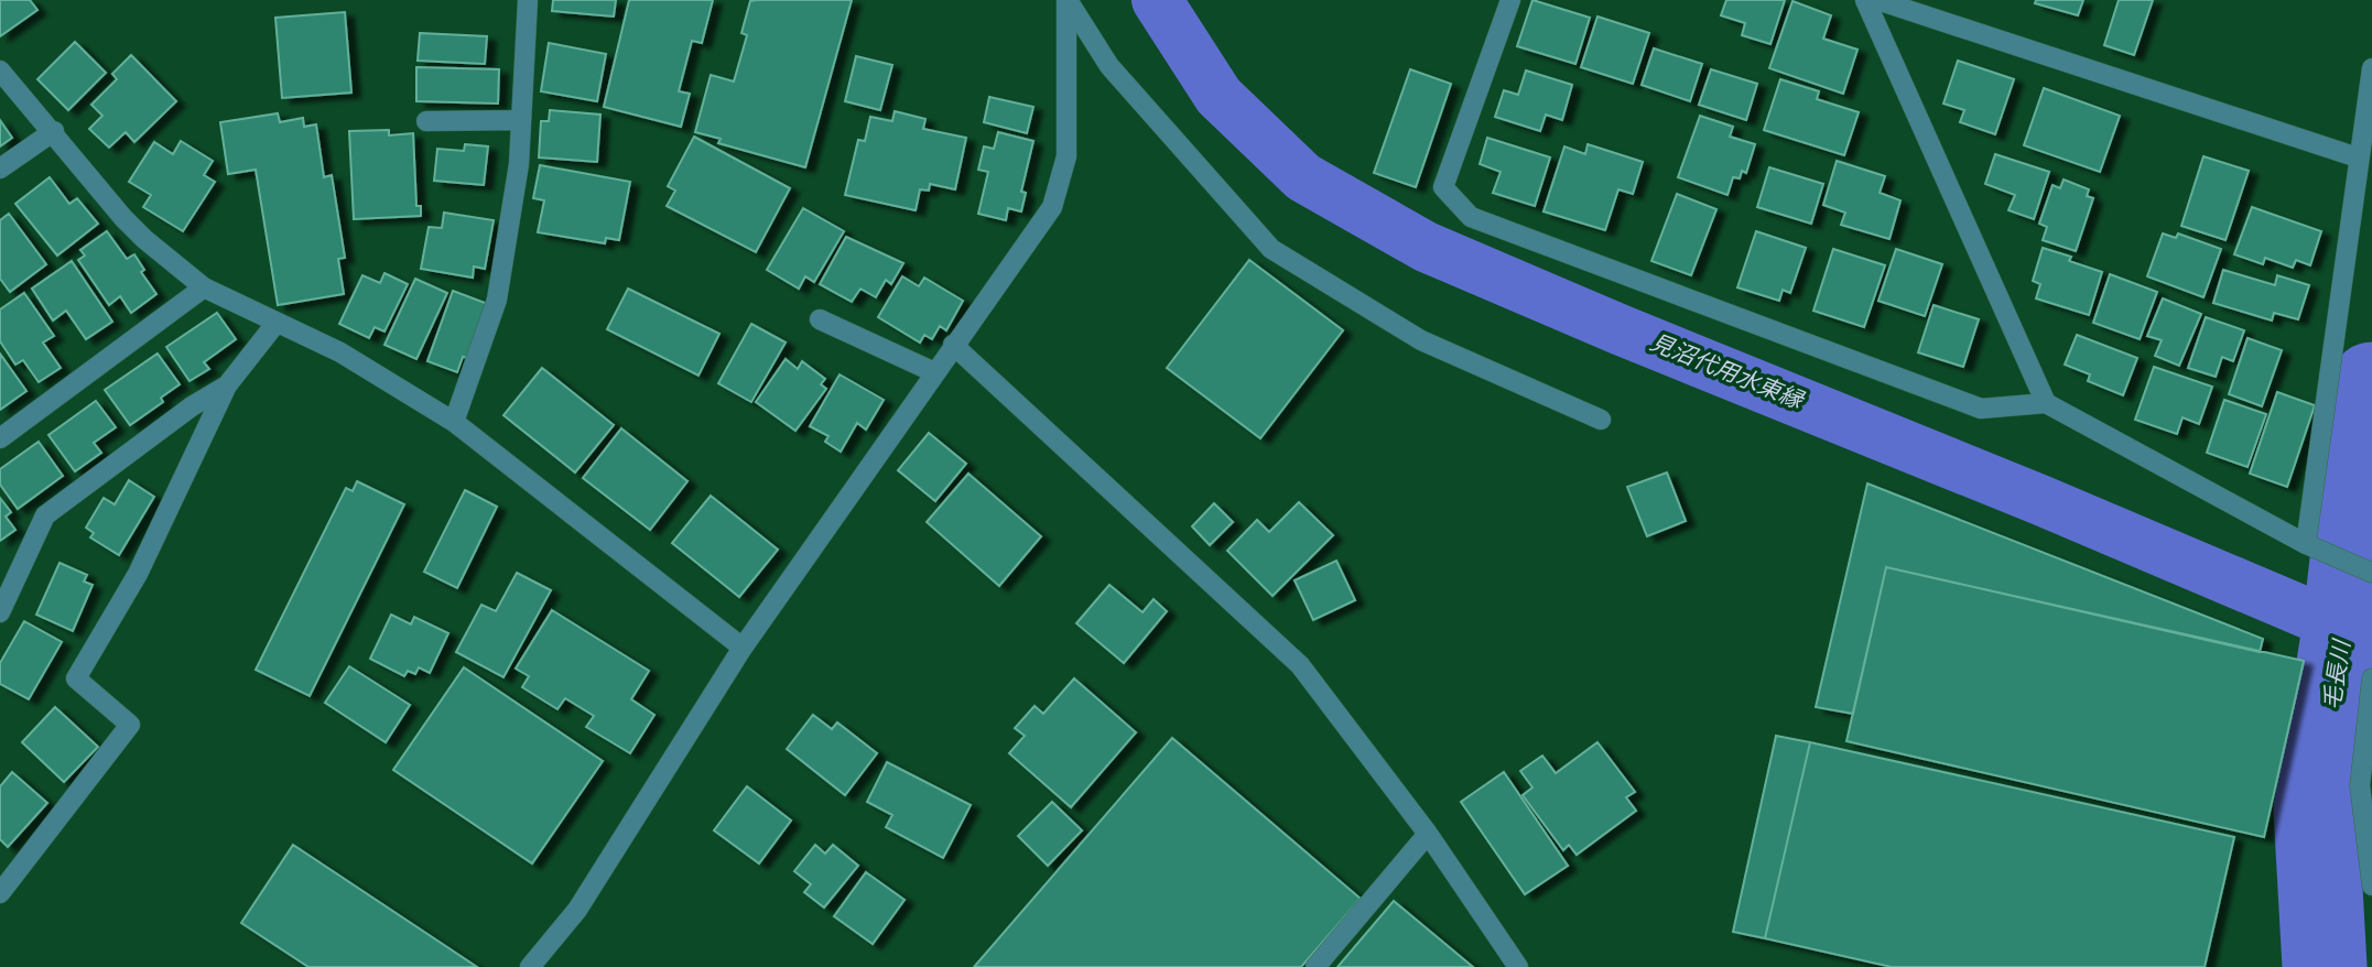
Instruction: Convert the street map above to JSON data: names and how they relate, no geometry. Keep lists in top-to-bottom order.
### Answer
{
  "water": ["見沼代用水東縁", "毛長川"]
}
